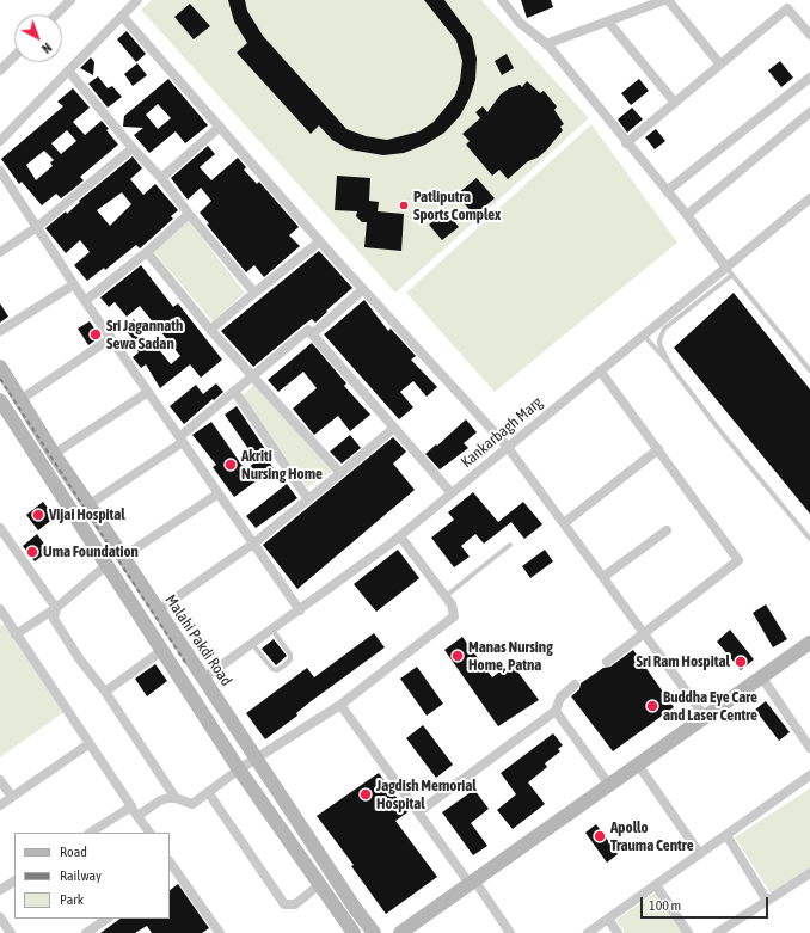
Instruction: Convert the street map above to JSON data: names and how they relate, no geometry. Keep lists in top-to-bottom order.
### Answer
{
  "streets": {
    "main road": ["Malahi Pakdi Road"],
    "street": ["Kankarbagh Marg"]
  },
  "crossings": [
    ["Kankarbagh Marg", "Malahi Pakdi Road"]
  ],
  "places": [
    "Patliputra Sports Complex",
    "Sri Jagannath Sewa Sadan",
    "Akriti Nursing Home",
    "Vijai Hospital",
    "Uma Foundation",
    "Manas Nursing Home, Patna",
    "Sri Ram Hospital",
    "Buddha Eye Care and Laser Centre",
    "Jagdish Memorial Hospital",
    "Apollo Trauma Centre"
  ],
  "legend": ["Road", "Railway", "Park"],
  "scale_bar": "100 m",
  "north": "bottom right"
}
